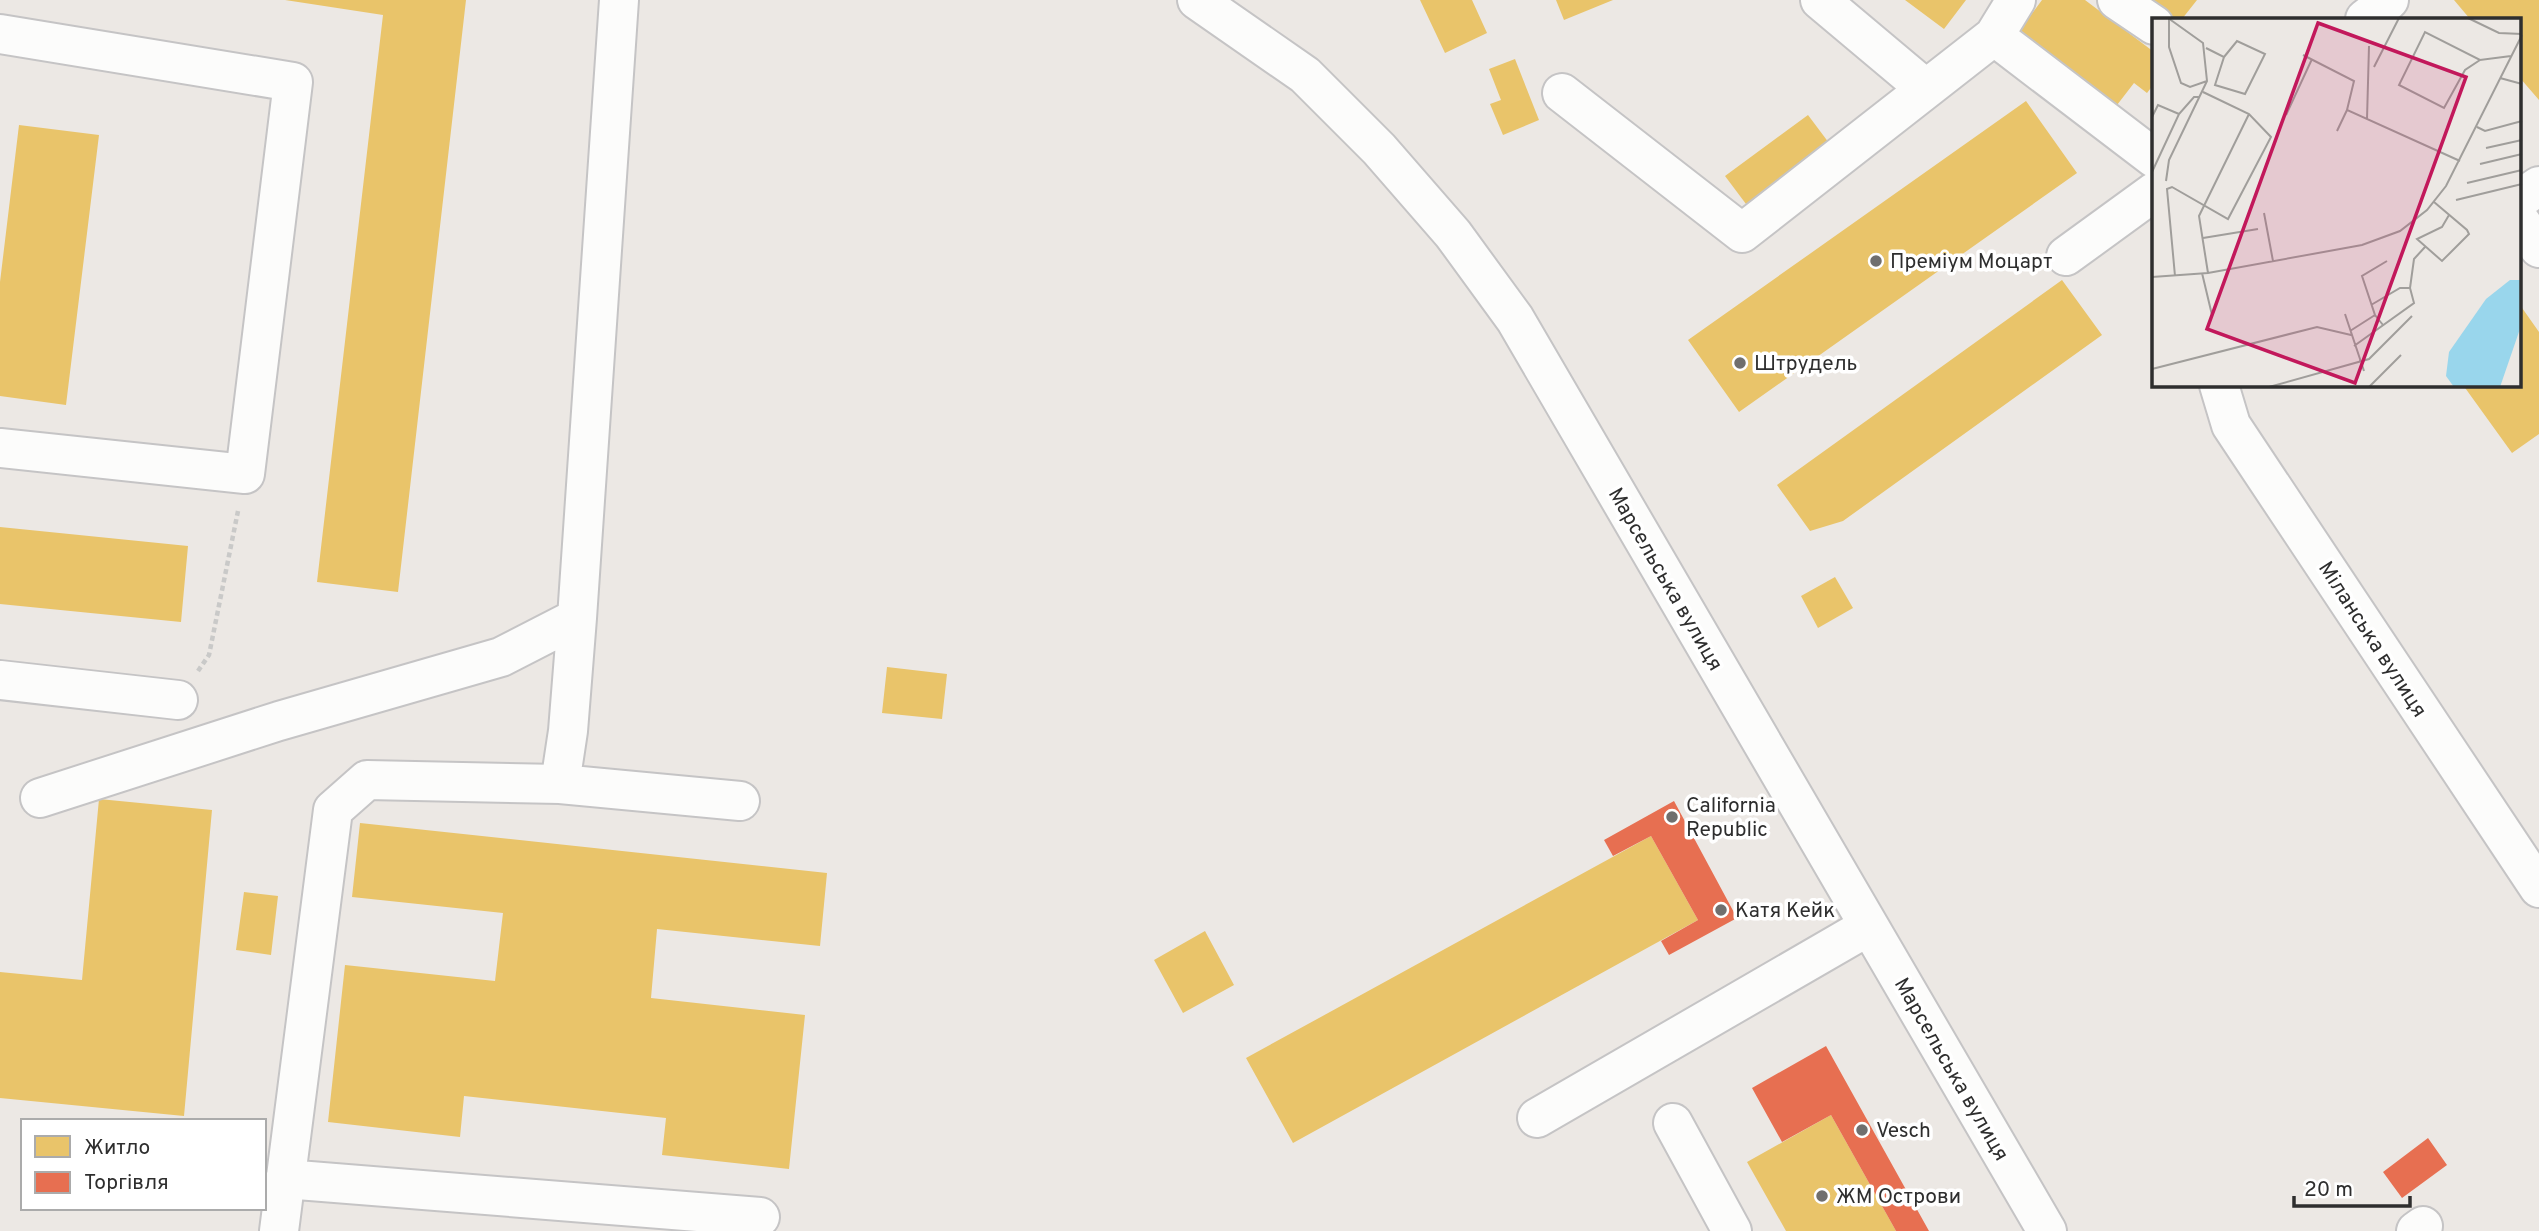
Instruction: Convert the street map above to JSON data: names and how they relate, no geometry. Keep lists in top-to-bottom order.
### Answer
{
  "streets": {
    "street": ["Марсельська вулиця", "Міланська вулиця"]
  },
  "places": [
    "Преміум Моцарт",
    "Штрудель",
    "California Republic",
    "Катя Кейк",
    "Vesch",
    "ЖМ Острови"
  ],
  "legend": ["Житло", "Торгівля"],
  "scale_bar": "20 m"
}
